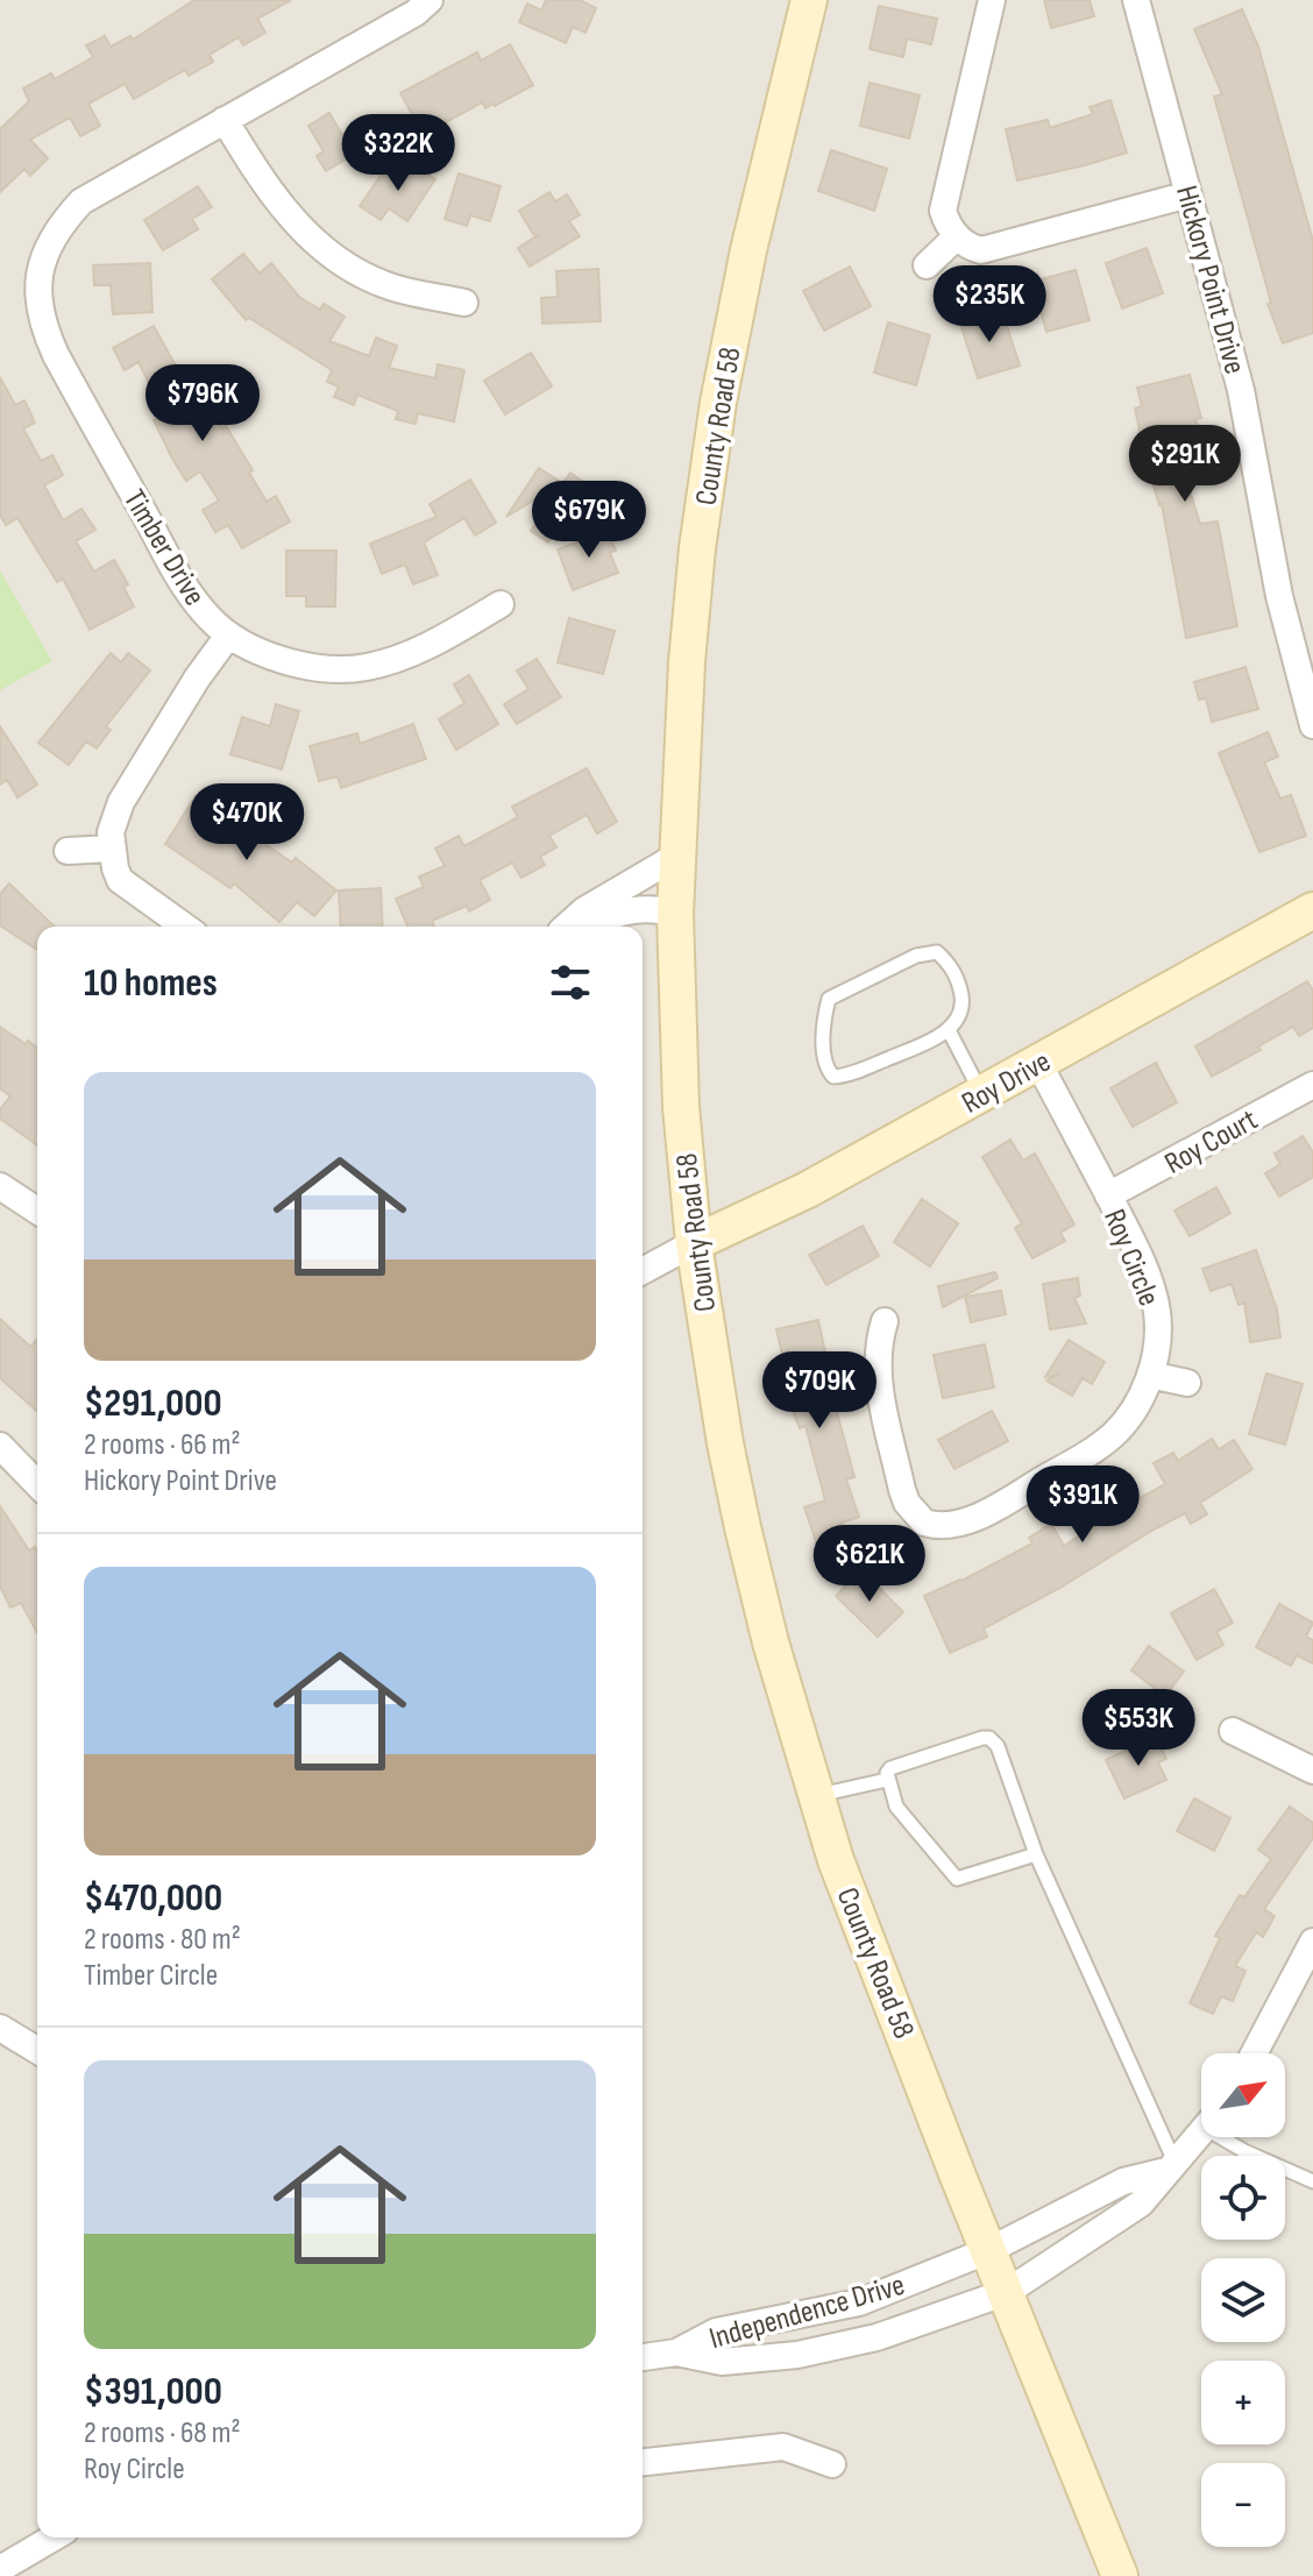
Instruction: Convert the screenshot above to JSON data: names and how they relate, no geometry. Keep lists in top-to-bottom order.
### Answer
{
  "streets": {
    "street": [
      "Hickory Point Drive",
      "County Road 58",
      "Timber Drive",
      "Roy Drive",
      "Roy Court",
      "Roy Circle",
      "Independence Drive"
    ]
  },
  "crossings": [
    ["County Road 58", "Roy Drive"],
    ["County Road 58", "Independence Drive"],
    ["Roy Drive", "Roy Circle"],
    ["Roy Court", "Roy Circle"]
  ],
  "north": "top right",
  "page": {
    "price": [
      "$322K",
      "$235K",
      "$796K",
      "$291K",
      "$679K",
      "$470K",
      "$709K",
      "$391K",
      "$621K",
      "$553K"
    ],
    "heading": "10 homes",
    "list": [
      {
        "name": "$291,000",
        "note": "2 rooms · 66 m² · Hickory Point Drive"
      },
      {
        "name": "$470,000",
        "note": "2 rooms · 80 m² · Timber Circle"
      },
      {
        "name": "$391,000",
        "note": "2 rooms · 68 m² · Roy Circle"
      }
    ],
    "map_buttons": ["+", "−"]
  }
}
